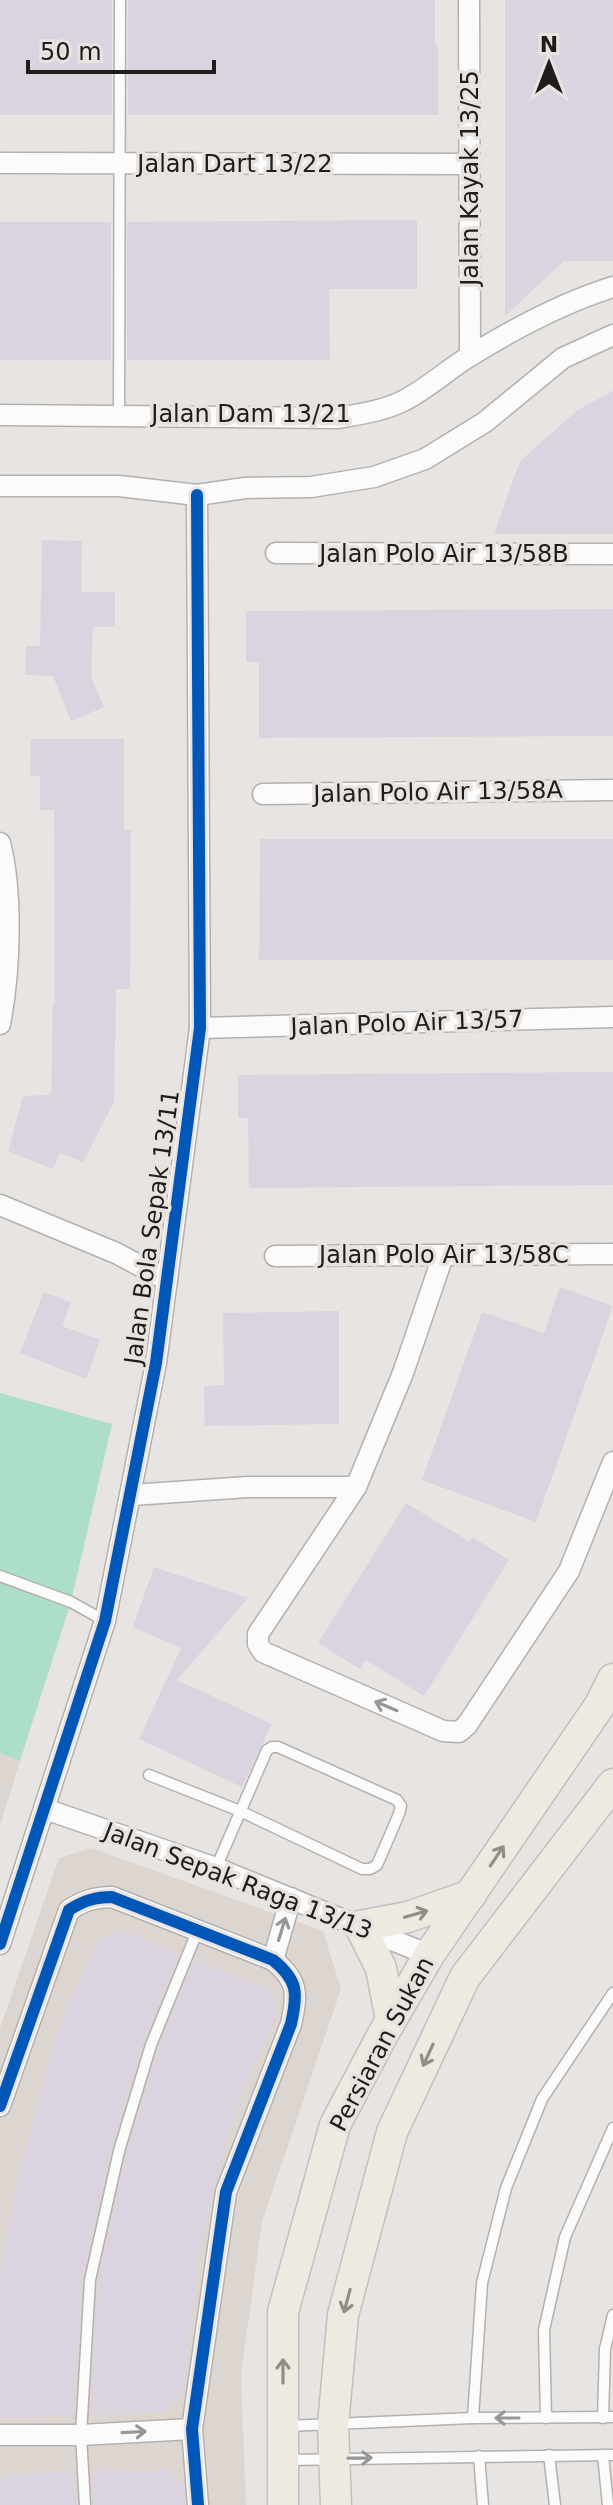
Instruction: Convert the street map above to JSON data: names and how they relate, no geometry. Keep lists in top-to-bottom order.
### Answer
{
  "streets": {
    "main road": ["Persiaran Sukan"],
    "street": [
      "Jalan Dart 13/22",
      "Jalan Kayak 13/25",
      "Jalan Dam 13/21",
      "Jalan Polo Air 13/58B",
      "Jalan Polo Air 13/58A",
      "Jalan Polo Air 13/57",
      "Jalan Bola Sepak 13/11",
      "Jalan Polo Air 13/58C",
      "Jalan Sepak Raga 13/13"
    ]
  },
  "crossings": [
    ["Jalan Dart 13/22", "Jalan Kayak 13/25"],
    ["Jalan Kayak 13/25", "Jalan Dam 13/21"],
    ["Jalan Polo Air 13/57", "Jalan Bola Sepak 13/11"],
    ["Jalan Bola Sepak 13/11", "Jalan Sepak Raga 13/13"],
    ["Jalan Sepak Raga 13/13", "Persiaran Sukan"]
  ],
  "scale_bar": "50 m",
  "north": "top"
}
